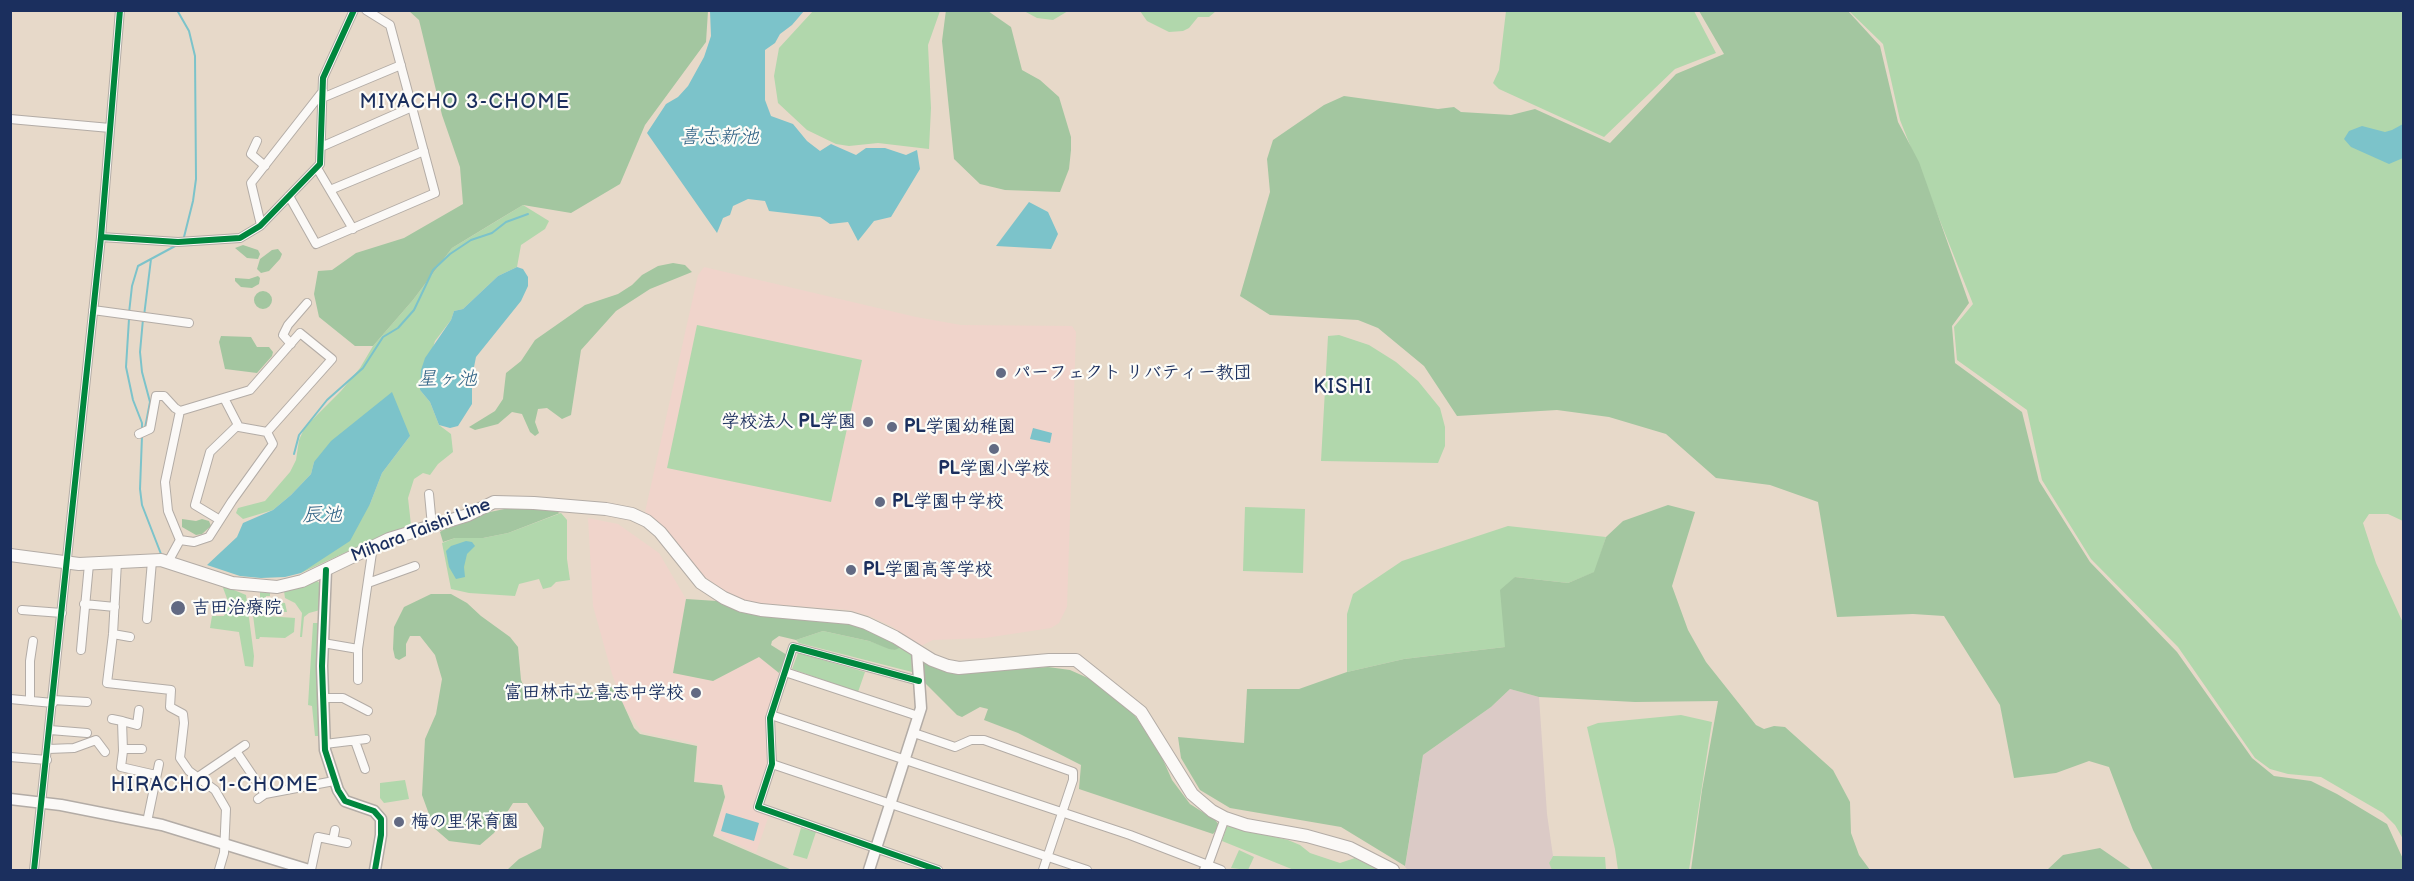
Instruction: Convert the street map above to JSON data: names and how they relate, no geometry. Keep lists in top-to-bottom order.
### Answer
{
  "streets": {
    "main road": ["Mihara Taishi Line"]
  },
  "districts": ["MIYACHO 3-CHOME", "KISHI", "HIRACHO 1-CHOME"],
  "water": ["喜志新池", "星ヶ池", "辰池"],
  "places": [
    "パーフェクト リバティー教団",
    "学校法人 PL学園",
    "PL学園幼稚園",
    "PL学園小学校",
    "PL学園中学校",
    "PL学園高等学校",
    "吉田治療院",
    "富田林市立喜志中学校",
    "梅の里保育園"
  ]
}
